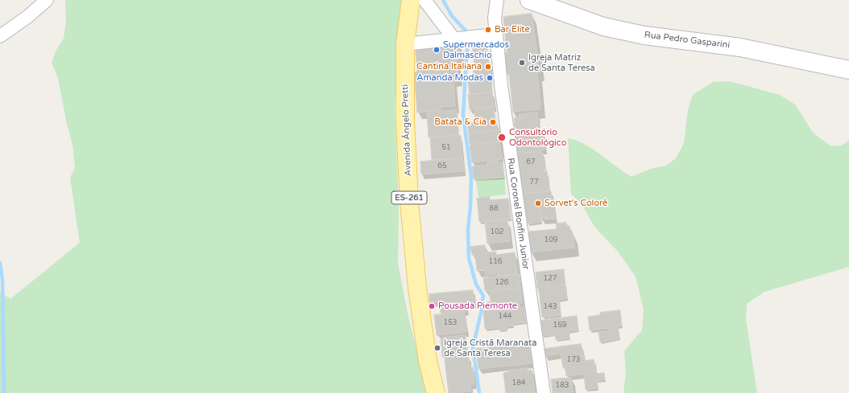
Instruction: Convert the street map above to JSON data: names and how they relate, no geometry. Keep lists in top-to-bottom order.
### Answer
{
  "streets": {
    "main road": ["Avenida Ângelo Pretti", "ES-261"],
    "street": ["Rua Pedro Gasparini", "Rua Coronel Bonfim Junior"]
  },
  "places": [
    "Bar Elite",
    "Supermercados Dalmaschio",
    "Igreja Matriz de Santa Teresa",
    "Cantina Italiana",
    "Amanda Modas",
    "Batata & Cia",
    "Consultório Odontológico",
    "Sorvet's Colorê",
    "Pousada Piemonte",
    "Igreja Cristã Maranata de Santa Teresa"
  ],
  "house_numbers": [
    "51",
    "67",
    "65",
    "77",
    "88",
    "102",
    "109",
    "116",
    "127",
    "126",
    "143",
    "144",
    "153",
    "159",
    "173",
    "184",
    "183"
  ]
}
